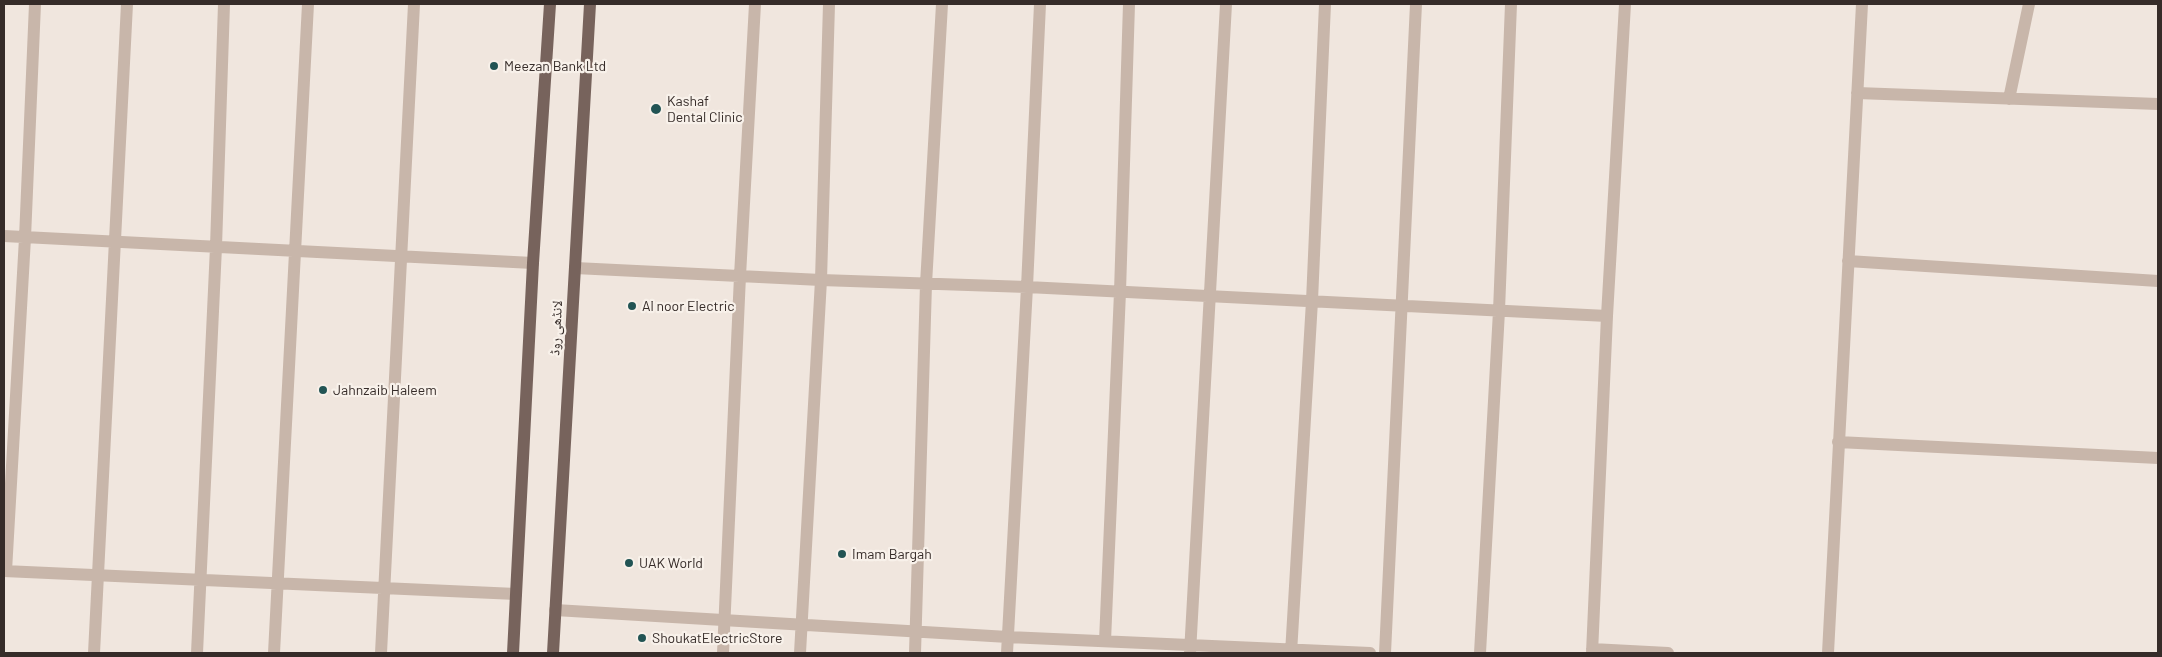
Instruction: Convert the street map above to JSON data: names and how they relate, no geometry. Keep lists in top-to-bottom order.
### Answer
{
  "streets": {
    "main road": ["لانڈھی روڈ"]
  },
  "places": [
    "Meezan Bank Ltd",
    "Kashaf Dental Clinic",
    "Al noor Electric",
    "Jahnzaib Haleem",
    "Imam Bargah",
    "UAK World",
    "ShoukatElectricStore"
  ]
}
